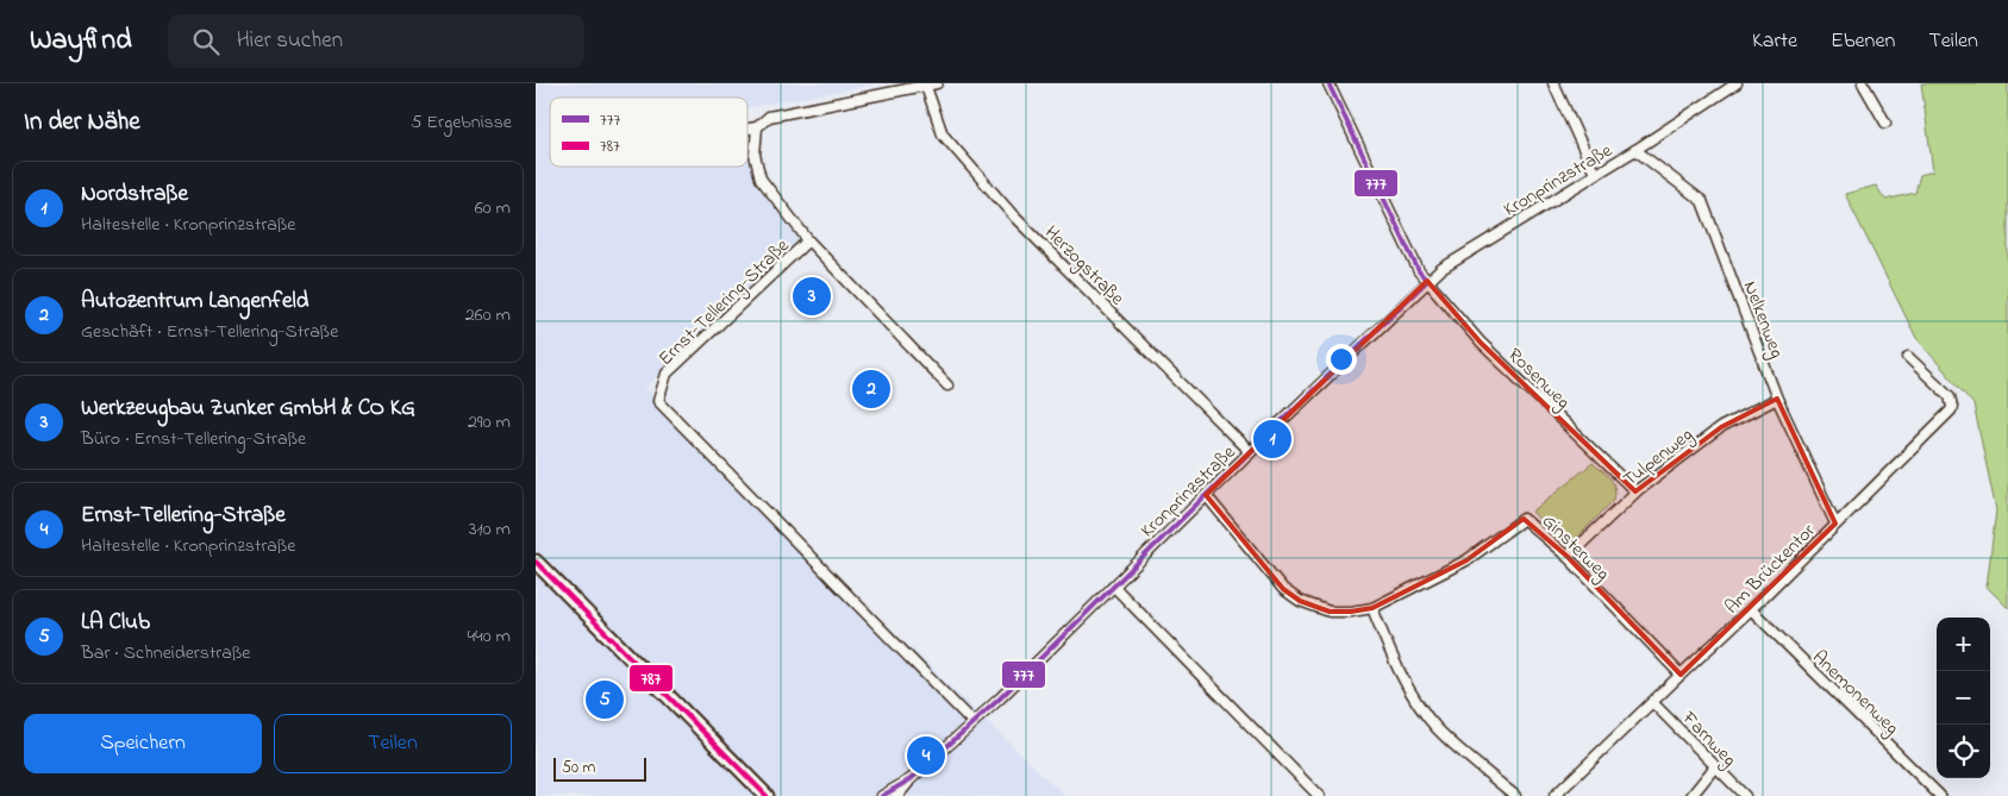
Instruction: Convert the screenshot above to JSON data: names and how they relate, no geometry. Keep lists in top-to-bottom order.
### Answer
{
  "streets": {
    "street": [
      "Kronprinzstraße",
      "Herzogstraße",
      "Ernst-Tellering-Straße",
      "Nelkenweg",
      "Rosenweg",
      "Tulpenweg",
      "Ginsterweg",
      "Am Brückentor",
      "Anemonenweg",
      "Farnweg"
    ]
  },
  "crossings": [
    ["Kronprinzstraße", "Herzogstraße"],
    ["Kronprinzstraße", "Ernst-Tellering-Straße"],
    ["Kronprinzstraße", "Nelkenweg"],
    ["Kronprinzstraße", "Rosenweg"],
    ["Nelkenweg", "Tulpenweg"],
    ["Nelkenweg", "Am Brückentor"],
    ["Rosenweg", "Tulpenweg"],
    ["Tulpenweg", "Ginsterweg"],
    ["Ginsterweg", "Am Brückentor"],
    ["Am Brückentor", "Anemonenweg"],
    ["Am Brückentor", "Farnweg"]
  ],
  "lines": ["transit line 777", "transit line 787"],
  "legend": ["777", "787"],
  "scale_bar": "50 m",
  "page": {
    "header": "Wayfind",
    "search": "Hier suchen",
    "nav": ["Karte", "Ebenen", "Teilen"],
    "heading": ["In der Nähe", "5 Ergebnisse"],
    "list": [
      {
        "mark": "1",
        "name": "Nordstraße",
        "note": "Haltestelle · Kronprinzstraße",
        "value": "60 m"
      },
      {
        "mark": "2",
        "name": "Autozentrum Langenfeld",
        "note": "Geschäft · Ernst-Tellering-Straße",
        "value": "260 m"
      },
      {
        "mark": "3",
        "name": "Werkzeugbau Zunker GmbH & CO KG",
        "note": "Büro · Ernst-Tellering-Straße",
        "value": "290 m"
      },
      {
        "mark": "4",
        "name": "Ernst-Tellering-Straße",
        "note": "Haltestelle · Kronprinzstraße",
        "value": "310 m"
      },
      {
        "mark": "5",
        "name": "LA Club",
        "note": "Bar · Schneiderstraße",
        "value": "440 m"
      }
    ],
    "pins": [
      "3",
      "2",
      "1",
      "5",
      "4"
    ],
    "map_buttons": ["+", "−"],
    "buttons": ["Speichern", "Teilen"],
    "scale": "50 m"
  }
}
